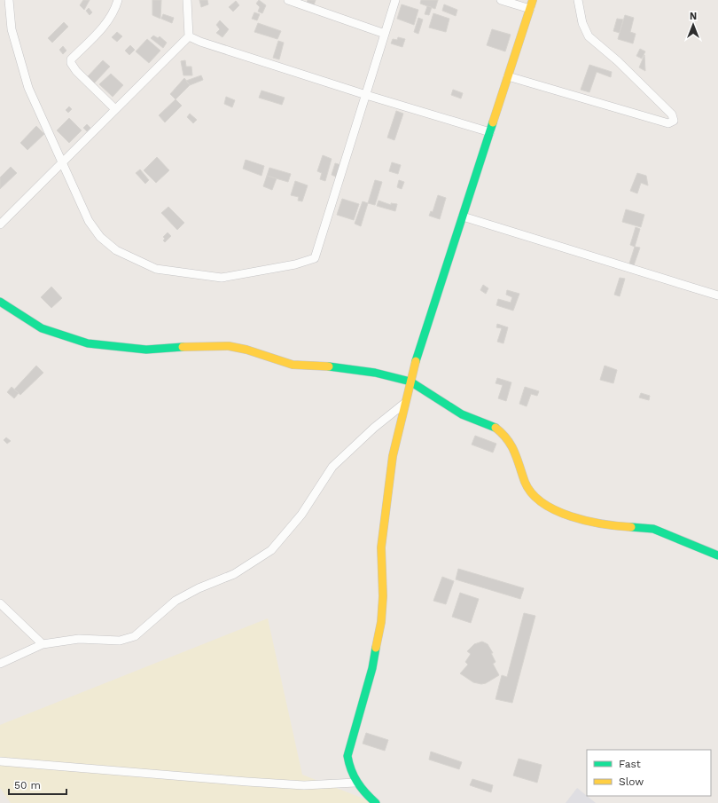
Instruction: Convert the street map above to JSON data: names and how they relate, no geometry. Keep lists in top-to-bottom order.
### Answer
{
  "legend": ["Fast", "Slow"],
  "scale_bar": "50 m",
  "north": "top"
}
